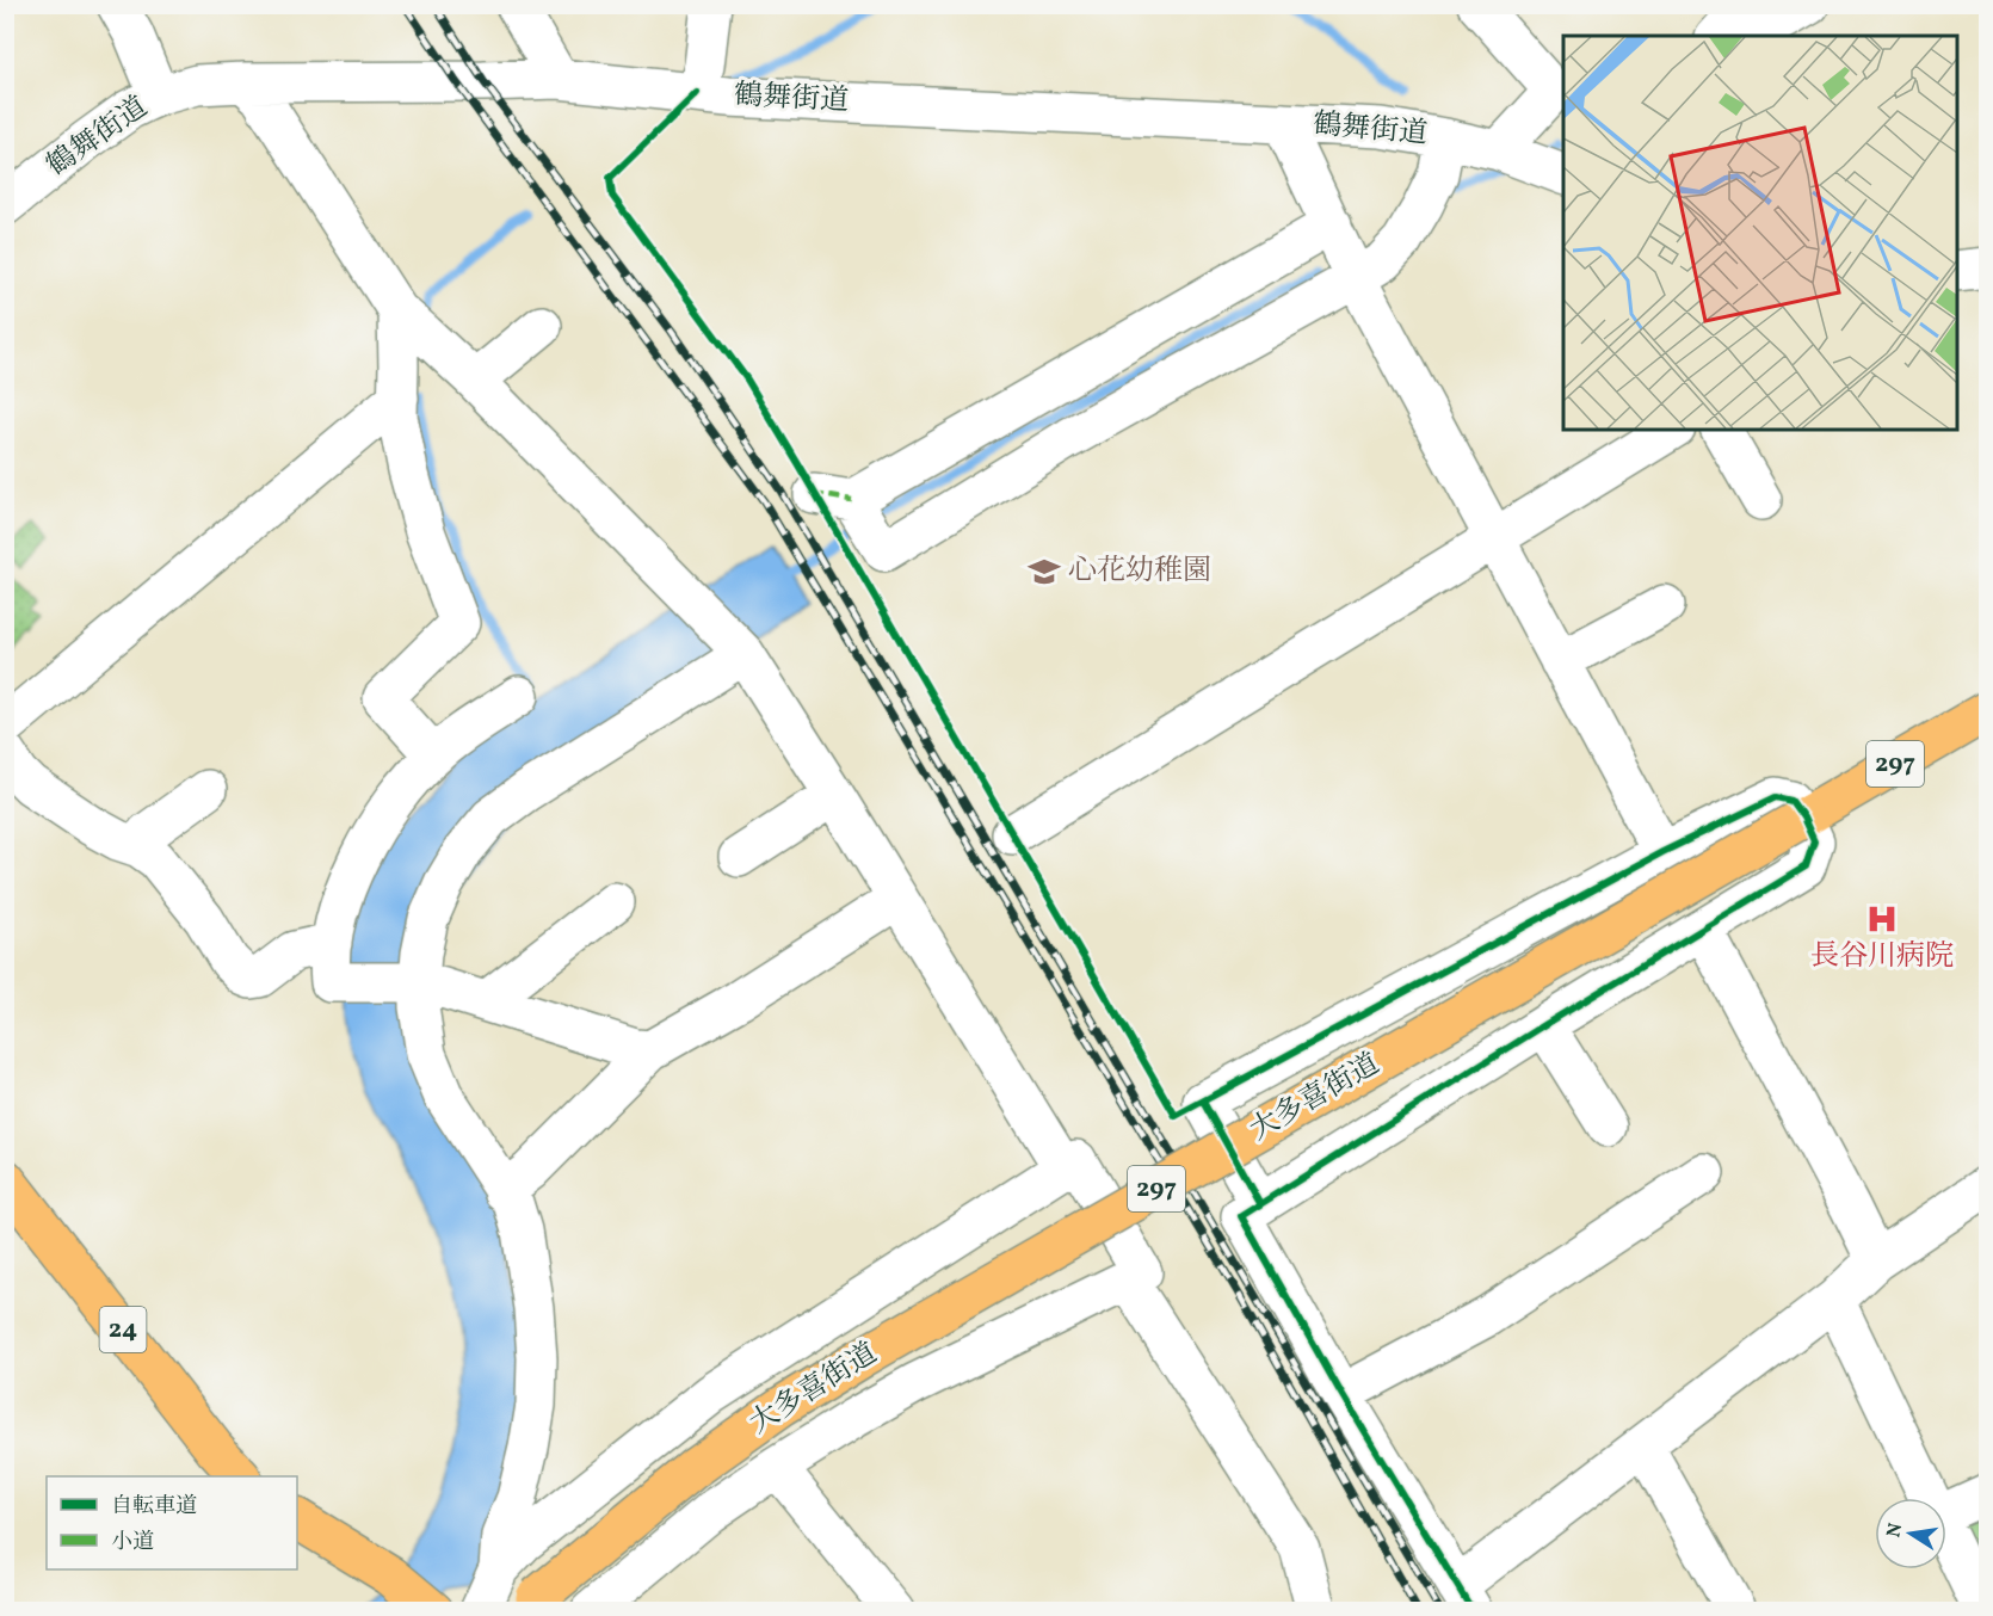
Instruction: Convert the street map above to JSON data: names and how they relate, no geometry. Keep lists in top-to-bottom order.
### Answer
{
  "streets": {
    "main road": ["297", "大多喜街道", "24"],
    "street": ["鶴舞街道"]
  },
  "places": {
    "school or university": ["心花幼稚園"],
    "hospital": ["長谷川病院"]
  },
  "legend": ["自転車道", "小道"],
  "north": "left"
}
